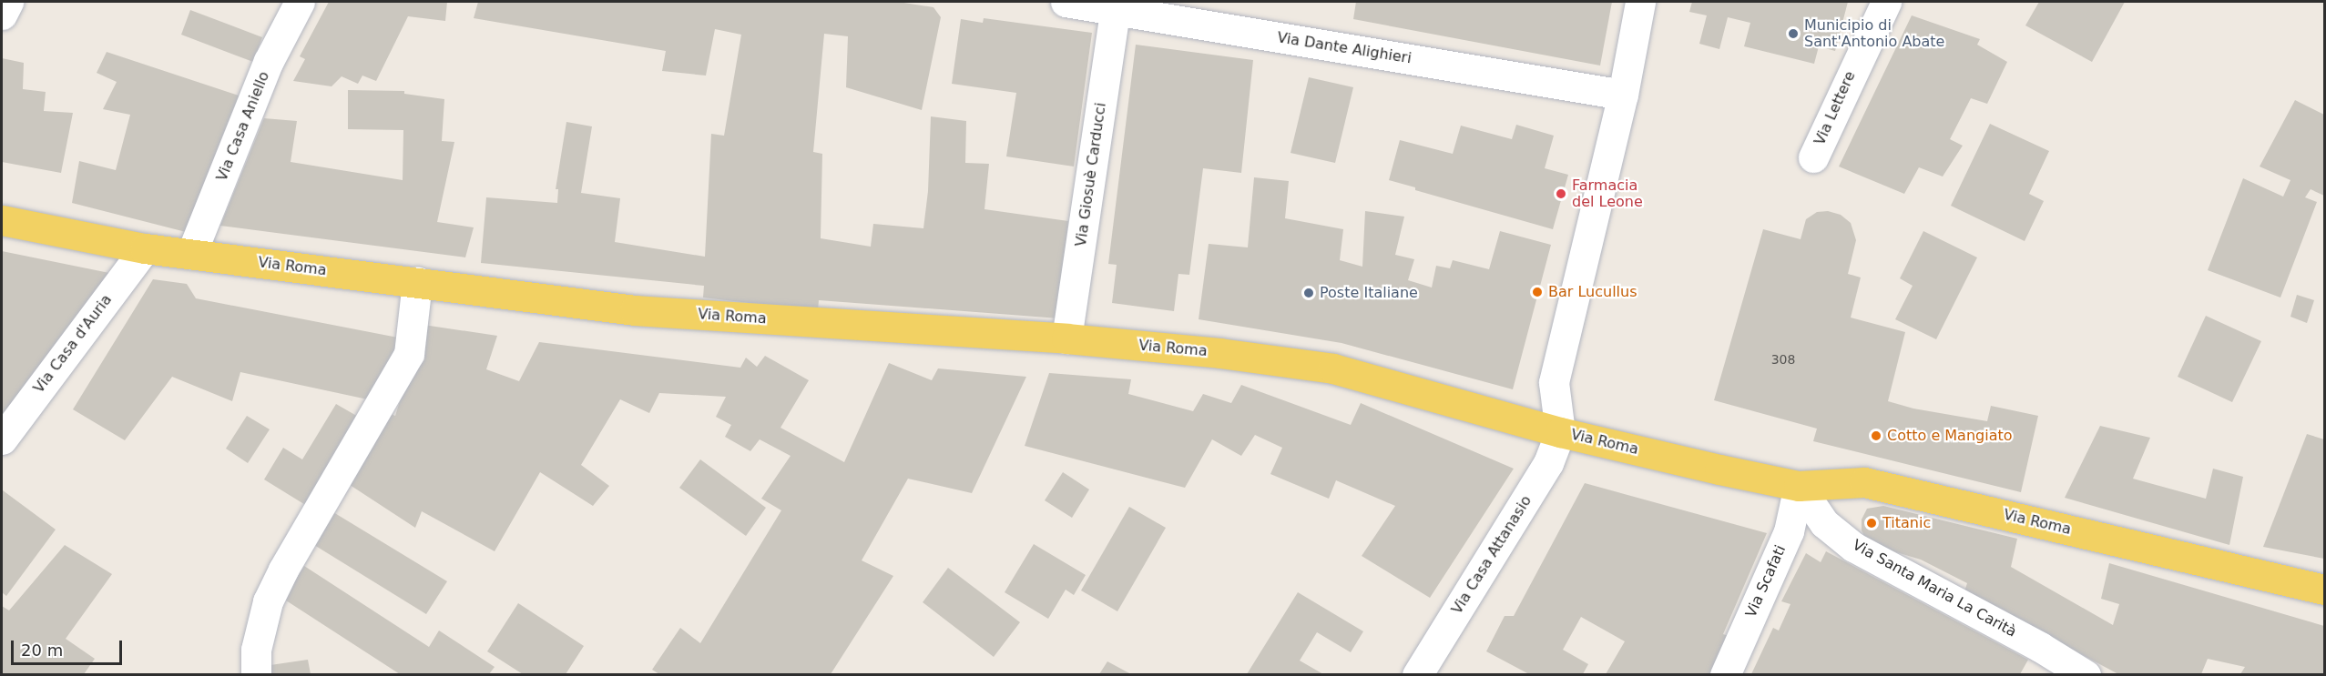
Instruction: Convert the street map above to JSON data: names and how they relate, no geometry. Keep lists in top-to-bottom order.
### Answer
{
  "streets": {
    "main road": ["Via Roma"],
    "street": [
      "Via Dante Alighieri",
      "Via Lettere",
      "Via Casa Aniello",
      "Via Giosuè Carducci",
      "Via Casa d'Auria",
      "Via Casa Attanasio",
      "Via Scafati",
      "Via Santa Maria La Carità"
    ]
  },
  "crossings": [
    ["Via Dante Alighieri", "Via Giosuè Carducci"],
    ["Via Casa Aniello", "Via Roma"],
    ["Via Giosuè Carducci", "Via Roma"],
    ["Via Roma", "Via Casa d'Auria"],
    ["Via Roma", "Via Casa Attanasio"],
    ["Via Roma", "Via Scafati"],
    ["Via Roma", "Via Santa Maria La Carità"],
    ["Via Scafati", "Via Santa Maria La Carità"]
  ],
  "places": [
    "Municipio di Sant'Antonio Abate",
    "Farmacia del Leone",
    "Bar Lucullus",
    "Poste Italiane",
    "Cotto e Mangiato",
    "Titanic"
  ],
  "house_numbers": ["308"],
  "scale_bar": "20 m"
}
